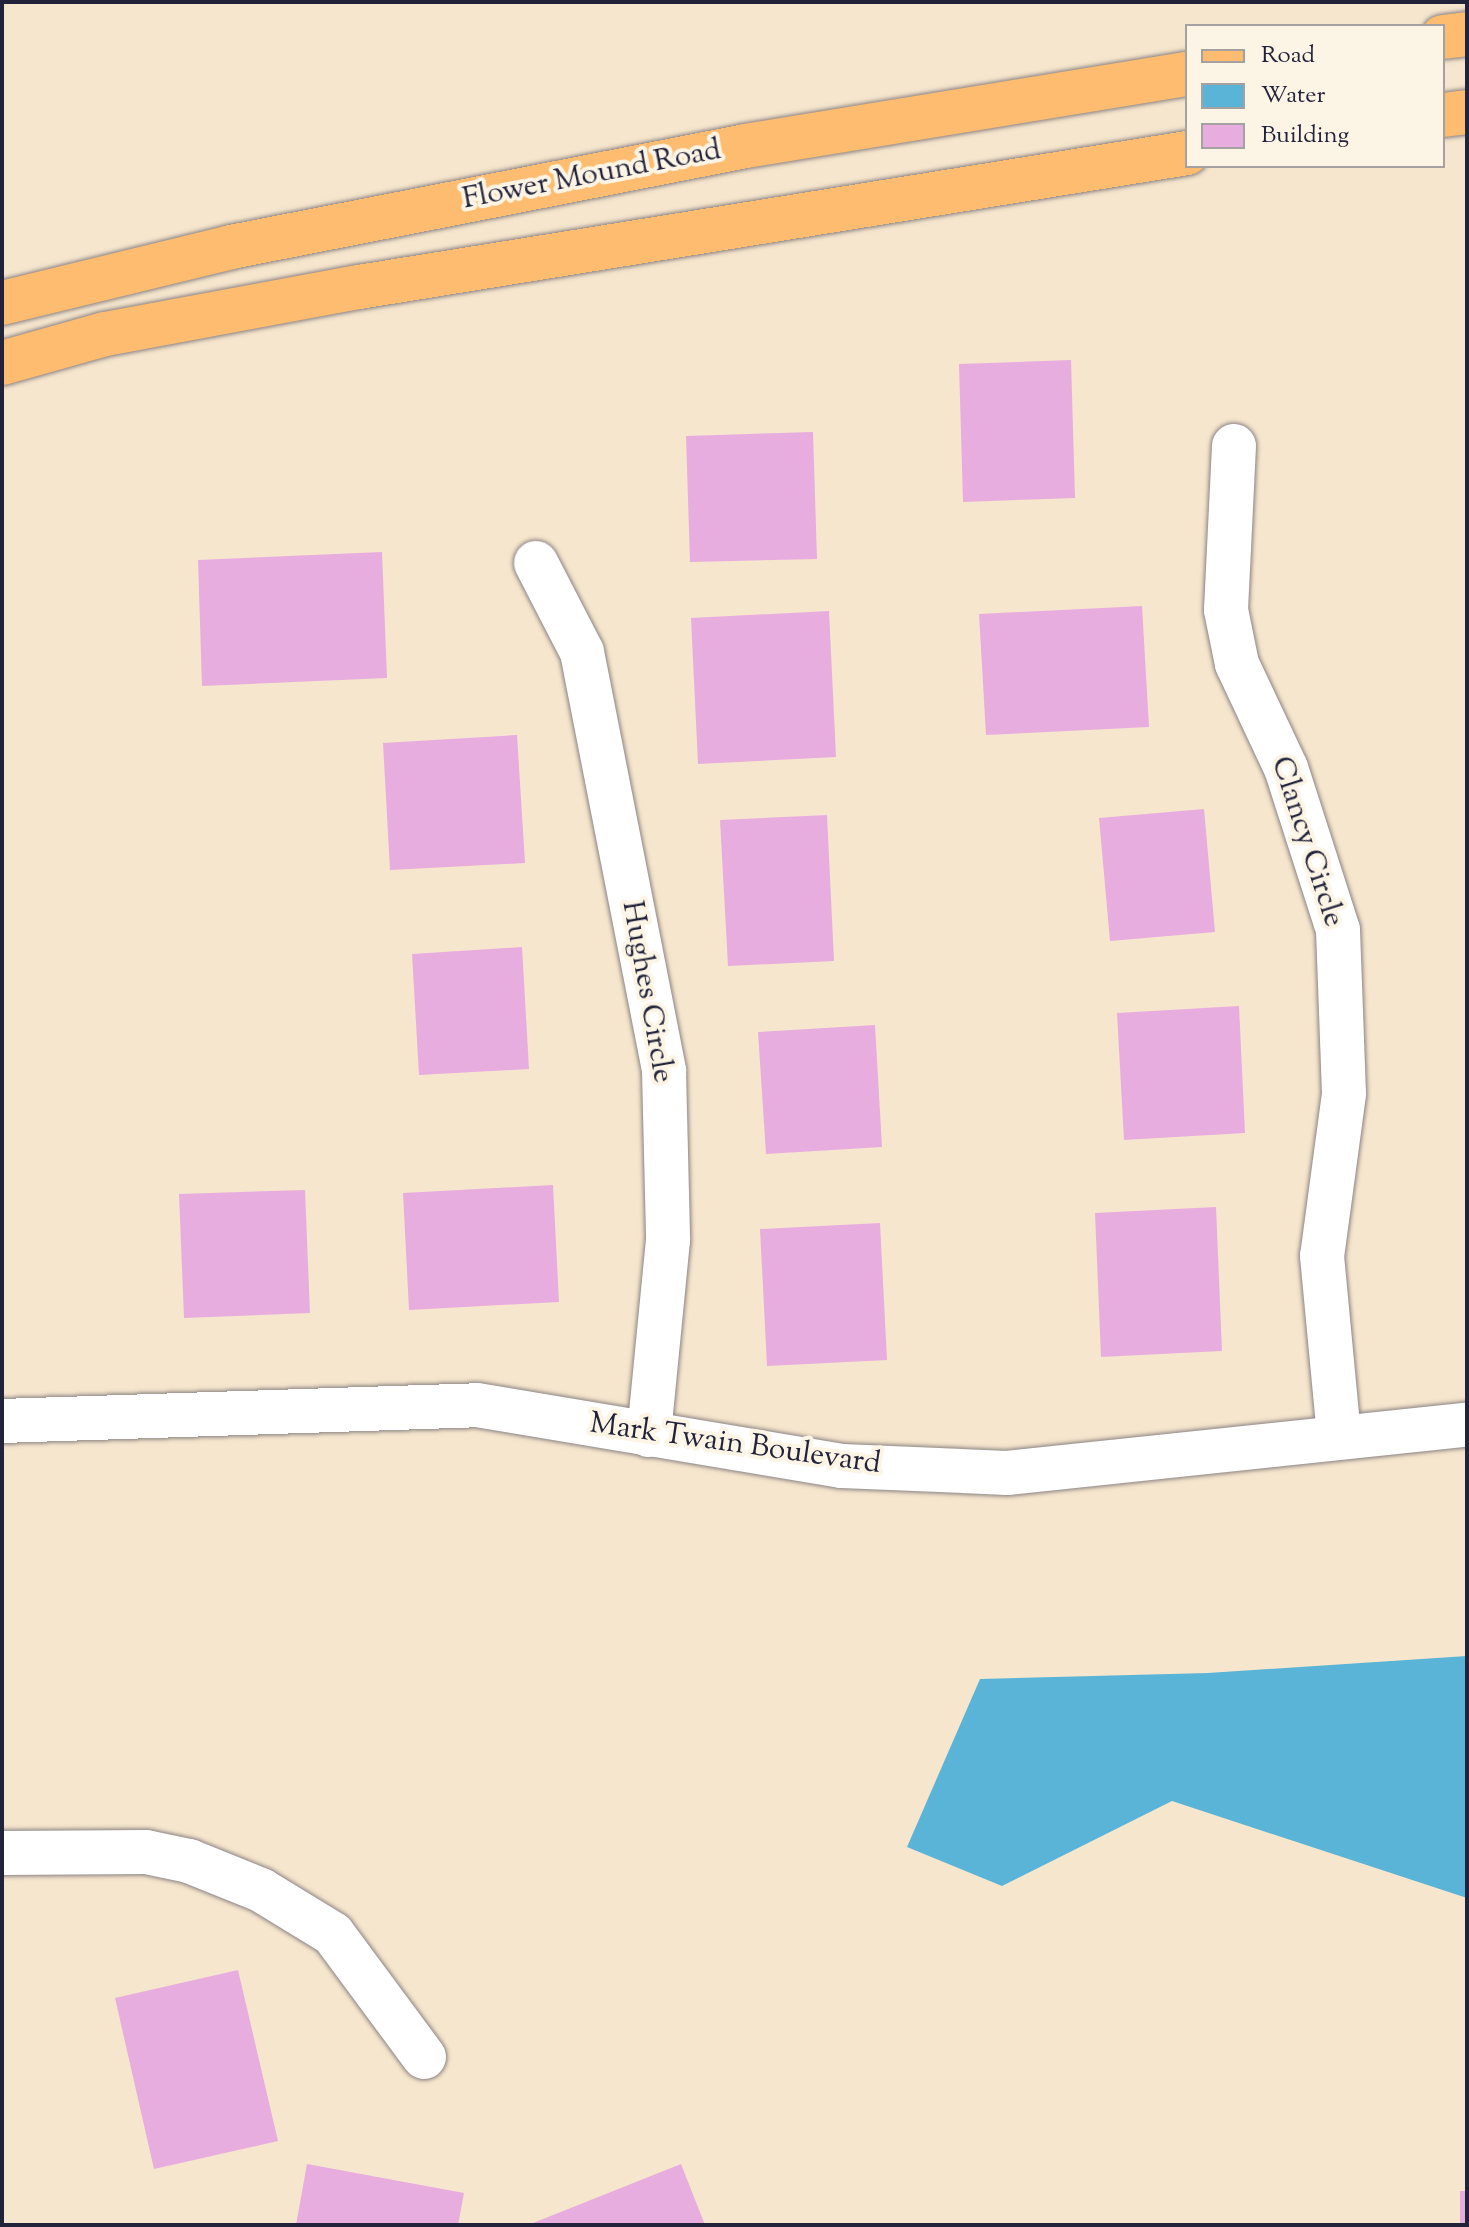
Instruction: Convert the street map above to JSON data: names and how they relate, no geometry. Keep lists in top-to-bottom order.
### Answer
{
  "streets": {
    "main road": ["Flower Mound Road"],
    "street": ["Clancy Circle", "Hughes Circle", "Mark Twain Boulevard"]
  },
  "crossings": [
    ["Clancy Circle", "Mark Twain Boulevard"],
    ["Hughes Circle", "Mark Twain Boulevard"]
  ],
  "legend": ["Road", "Water", "Building"]
}
